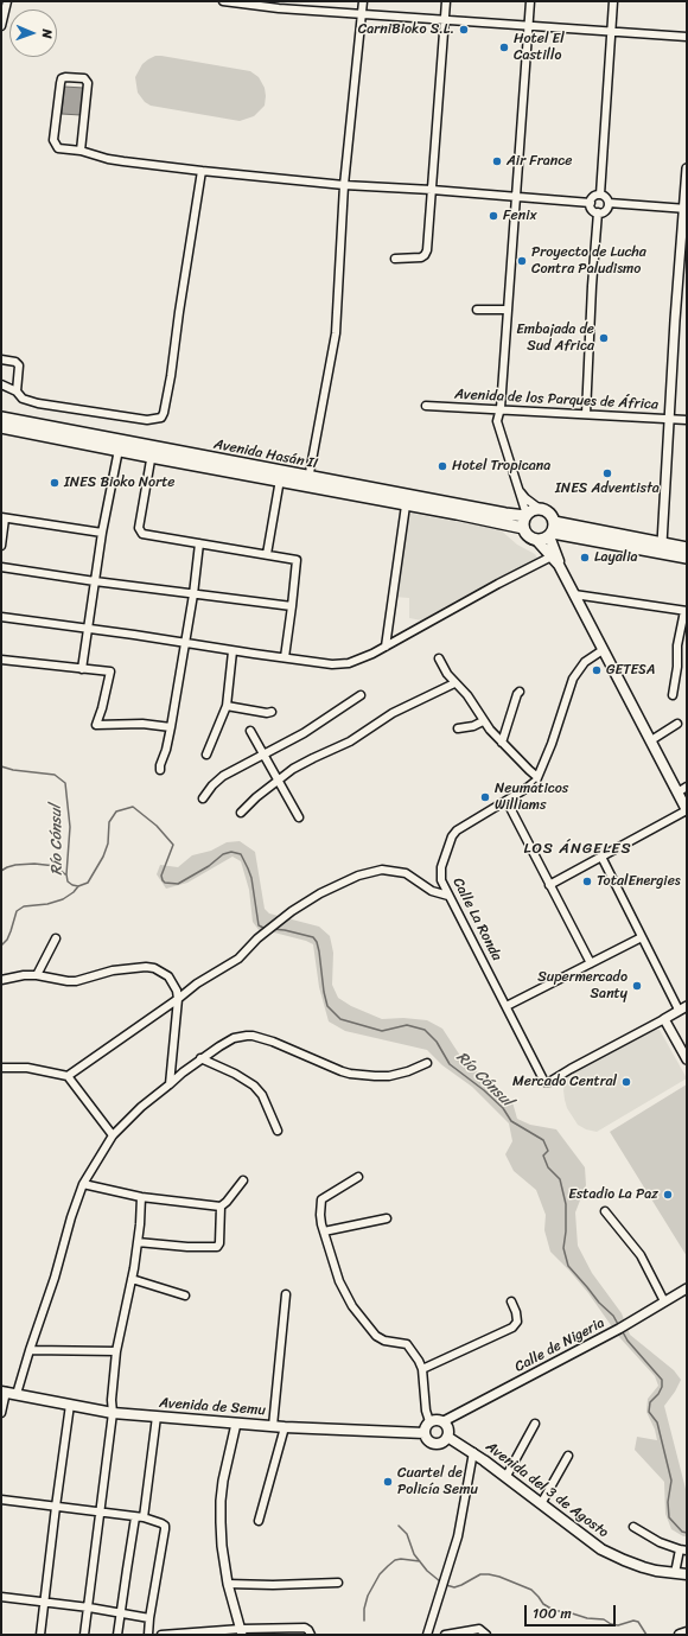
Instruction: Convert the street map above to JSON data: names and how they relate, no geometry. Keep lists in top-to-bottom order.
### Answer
{
  "streets": {
    "main road": ["Avenida Hasán II", "Avenida de Semu", "Avenida del 3 de Agosto"],
    "street": ["Avenida de los Parques de África", "Calle La Ronda", "Calle de Nigeria"]
  },
  "crossings": [
    ["Calle de Nigeria", "Avenida de Semu"],
    ["Calle de Nigeria", "Avenida del 3 de Agosto"],
    ["Avenida de Semu", "Avenida del 3 de Agosto"]
  ],
  "districts": ["LOS ÁNGELES"],
  "water": ["Río Cónsul"],
  "places": [
    "CarniBioko S.L.",
    "Hotel El Castillo",
    "Air France",
    "Fenix",
    "Proyecto de Lucha Contra Paludismo",
    "Embajada de Sud Africa",
    "Hotel Tropicana",
    "INES Adventista",
    "INES Bioko Norte",
    "Layalia",
    "GETESA",
    "Neumáticos Williams",
    "TotalEnergies",
    "Supermercado Santy",
    "Mercado Central",
    "Estadio La Paz",
    "Cuartel de Policía Semu"
  ],
  "scale_bar": "100 m",
  "north": "right"
}
